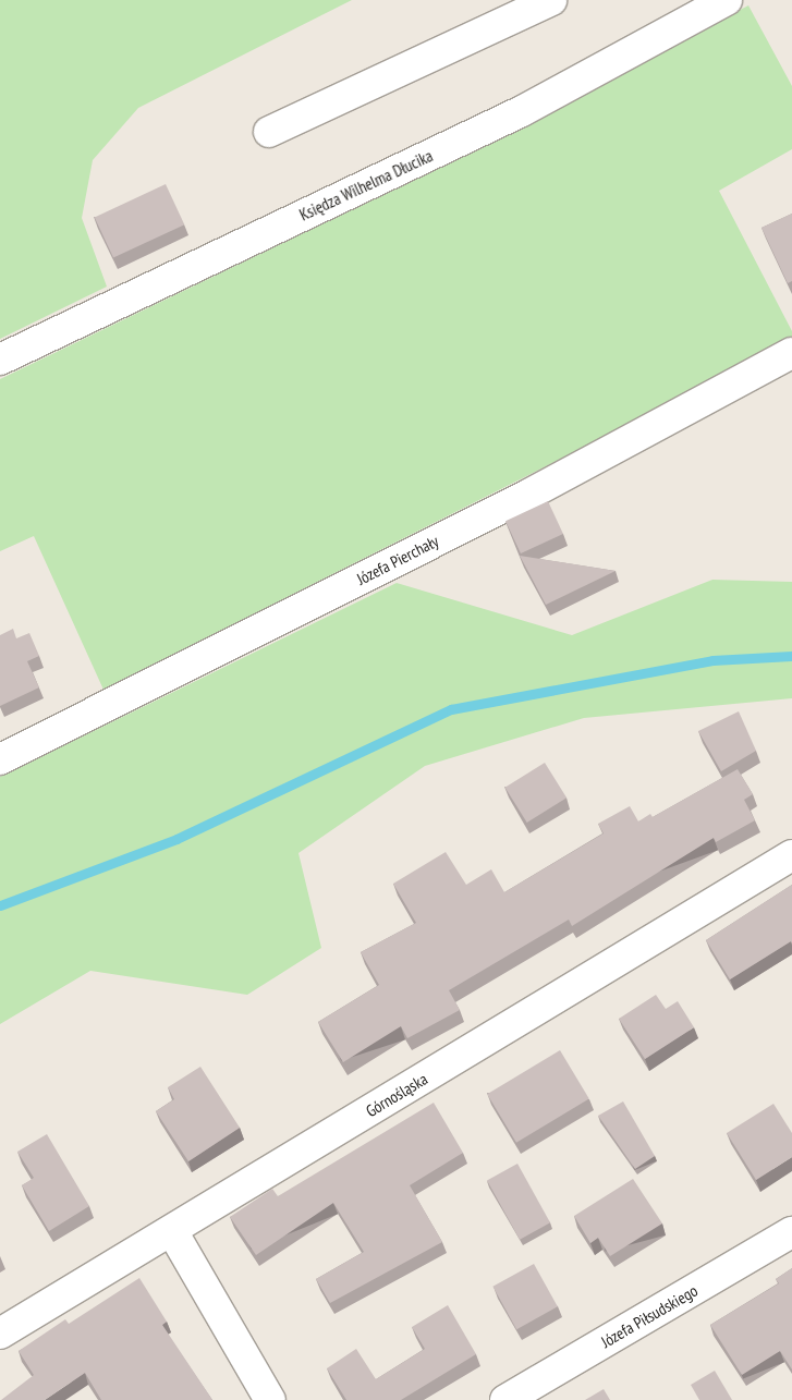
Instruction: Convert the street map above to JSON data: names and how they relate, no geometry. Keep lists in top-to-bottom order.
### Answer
{
  "streets": {
    "street": [
      "Księdza Wilhelma Dłucika",
      "Józefa Pierchały",
      "Górnośląska",
      "Józefa Piłsudskiego"
    ]
  }
}
